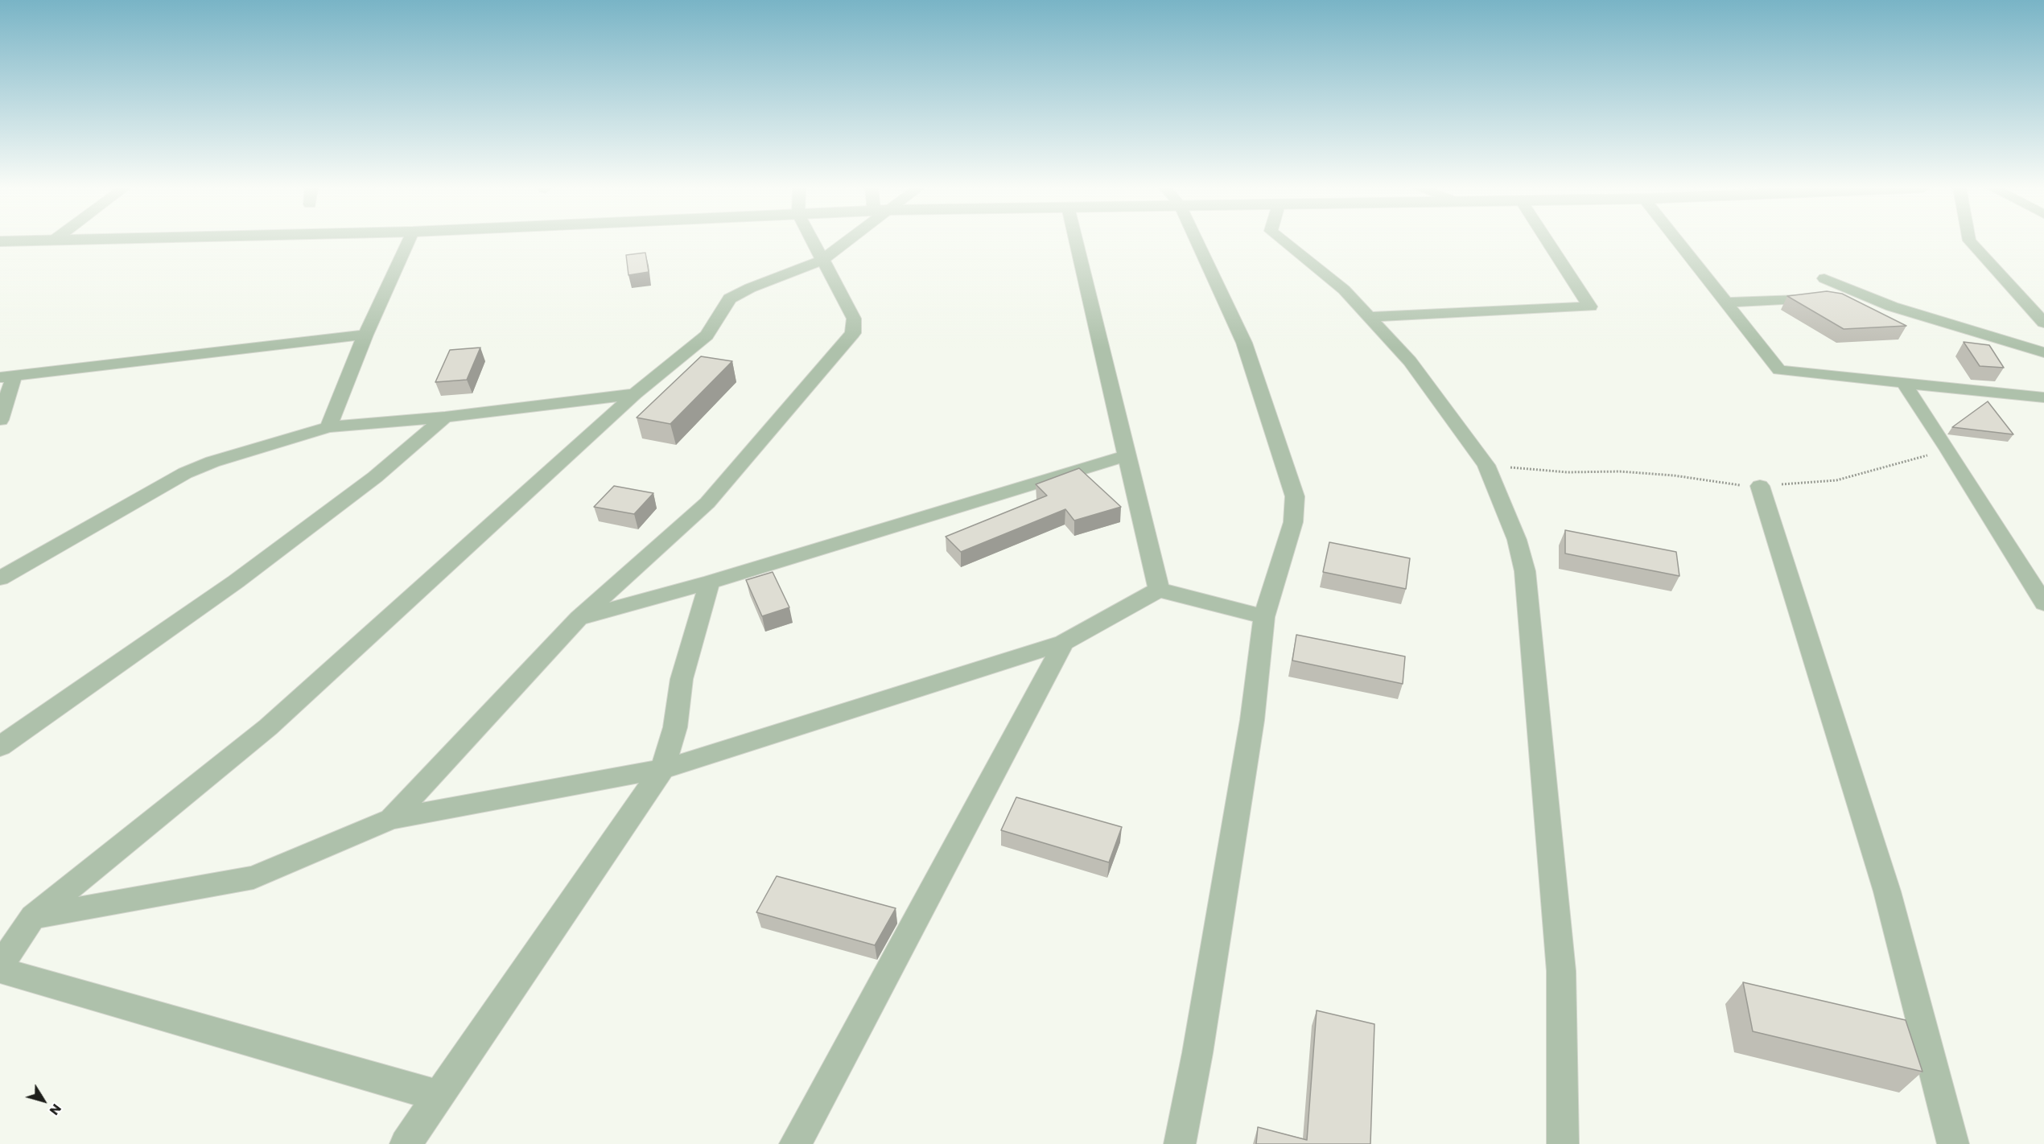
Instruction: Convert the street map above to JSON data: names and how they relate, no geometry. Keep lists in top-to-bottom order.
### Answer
{
  "north": "bottom right"
}
